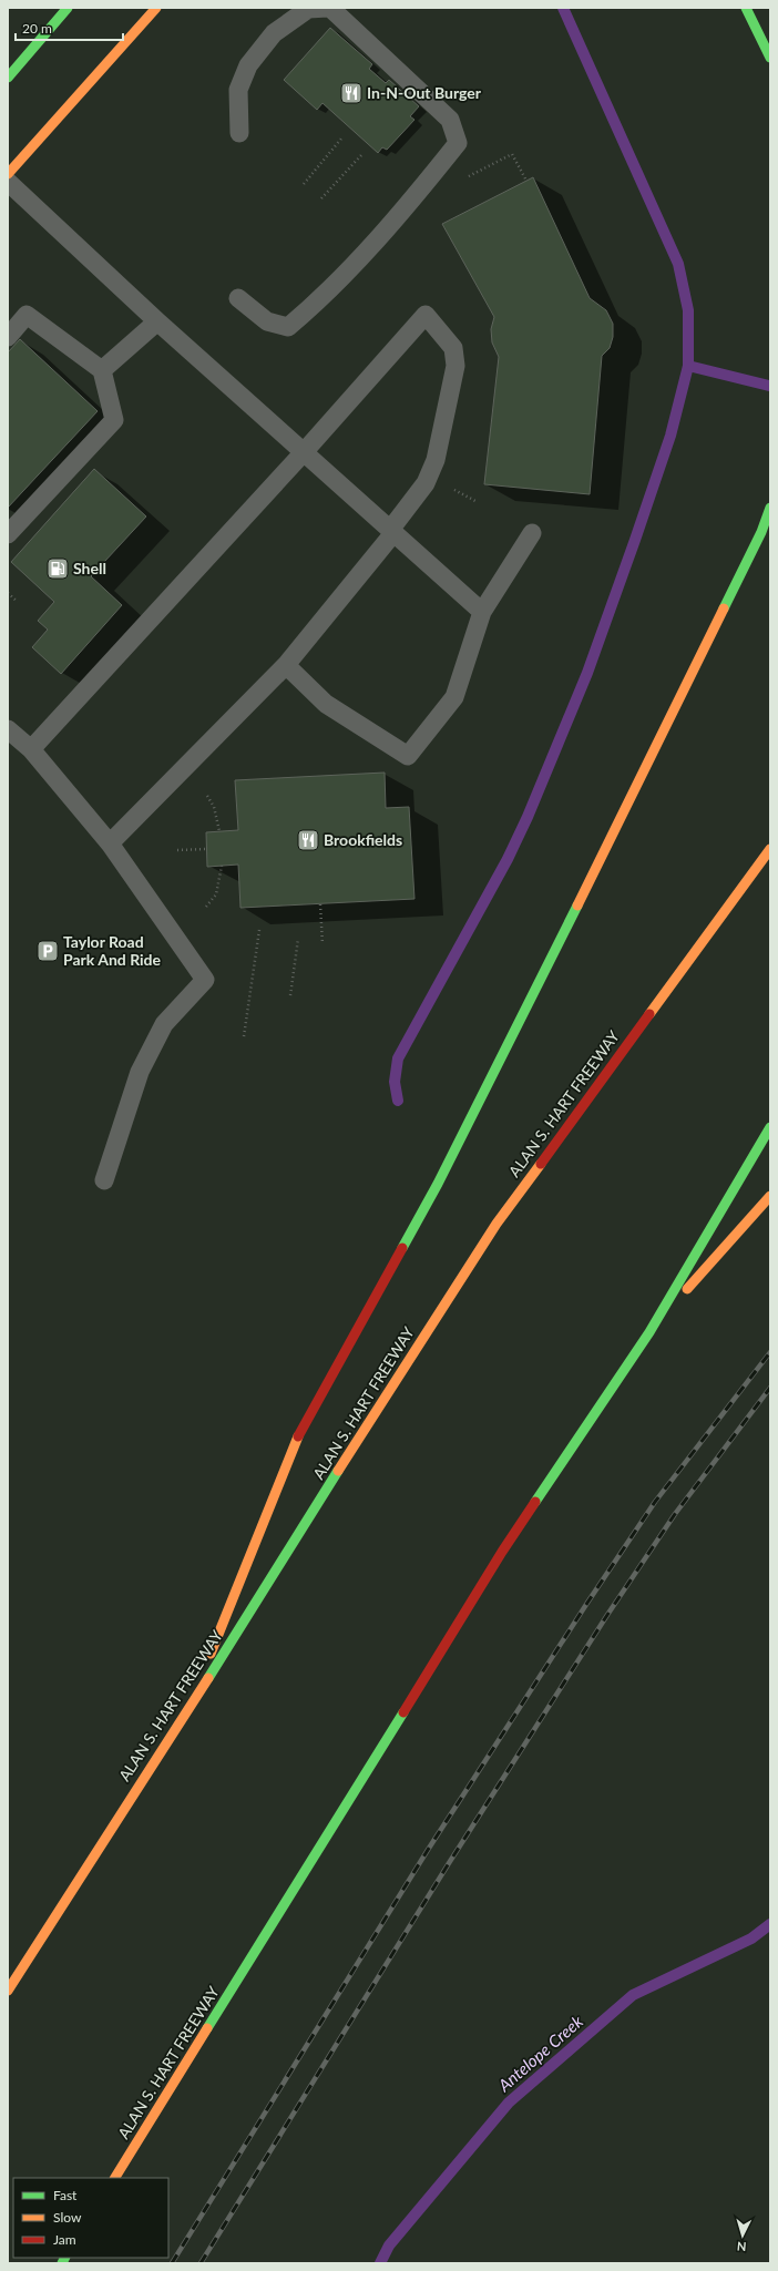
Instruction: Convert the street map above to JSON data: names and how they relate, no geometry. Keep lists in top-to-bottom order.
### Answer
{
  "streets": {
    "main road": ["ALAN S. HART FREEWAY"]
  },
  "water": ["Antelope Creek"],
  "places": {
    "restaurant": ["In-N-Out Burger", "Brookfields"],
    "fuel station": ["Shell"],
    "parking": ["Taylor Road Park And Ride"]
  },
  "legend": ["Fast", "Slow", "Jam"],
  "scale_bar": "20 m",
  "north": "bottom"
}
